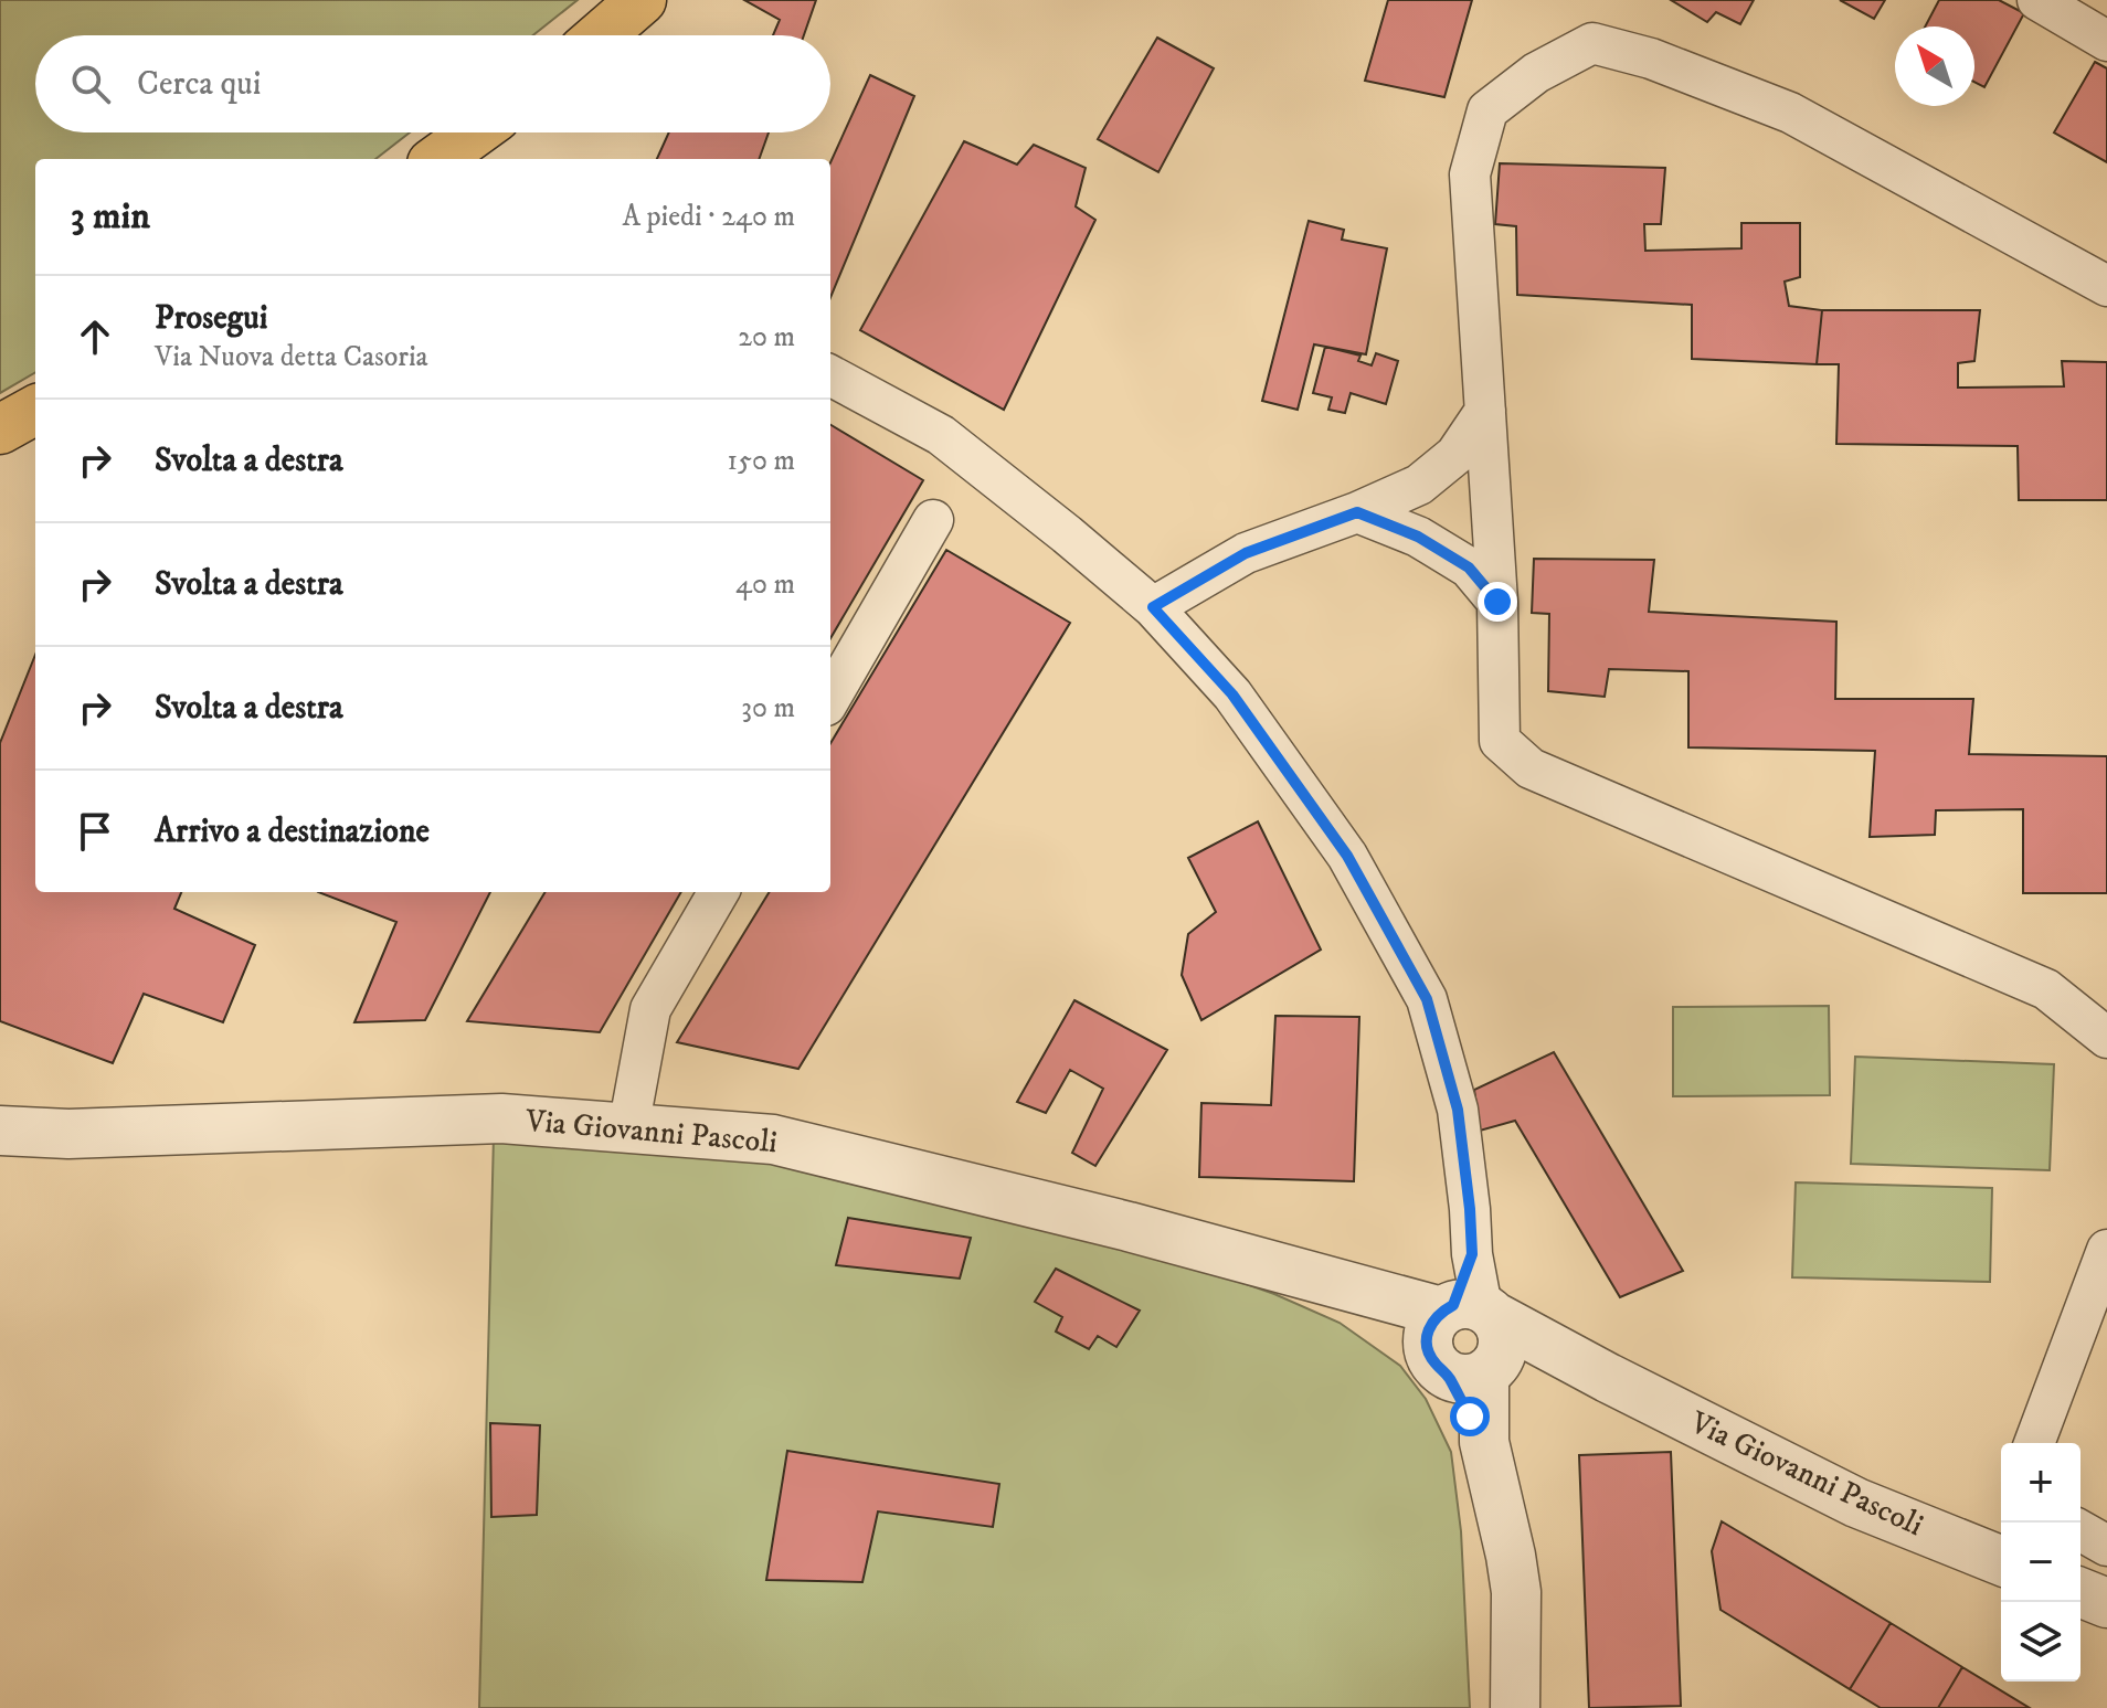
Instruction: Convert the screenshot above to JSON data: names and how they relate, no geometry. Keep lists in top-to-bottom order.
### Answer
{
  "streets": {
    "street": ["Via Giovanni Pascoli"]
  },
  "north": "top left",
  "page": {
    "search": "Cerca qui",
    "heading": ["3 min", "A piedi · 240 m"],
    "list": [
      ["Prosegui", "Via Nuova detta Casoria", "20 m"],
      ["Svolta a destra", "150 m"],
      ["Svolta a destra", "40 m"],
      ["Svolta a destra", "30 m"],
      "Arrivo a destinazione"
    ],
    "map_buttons": ["+", "−"]
  }
}
